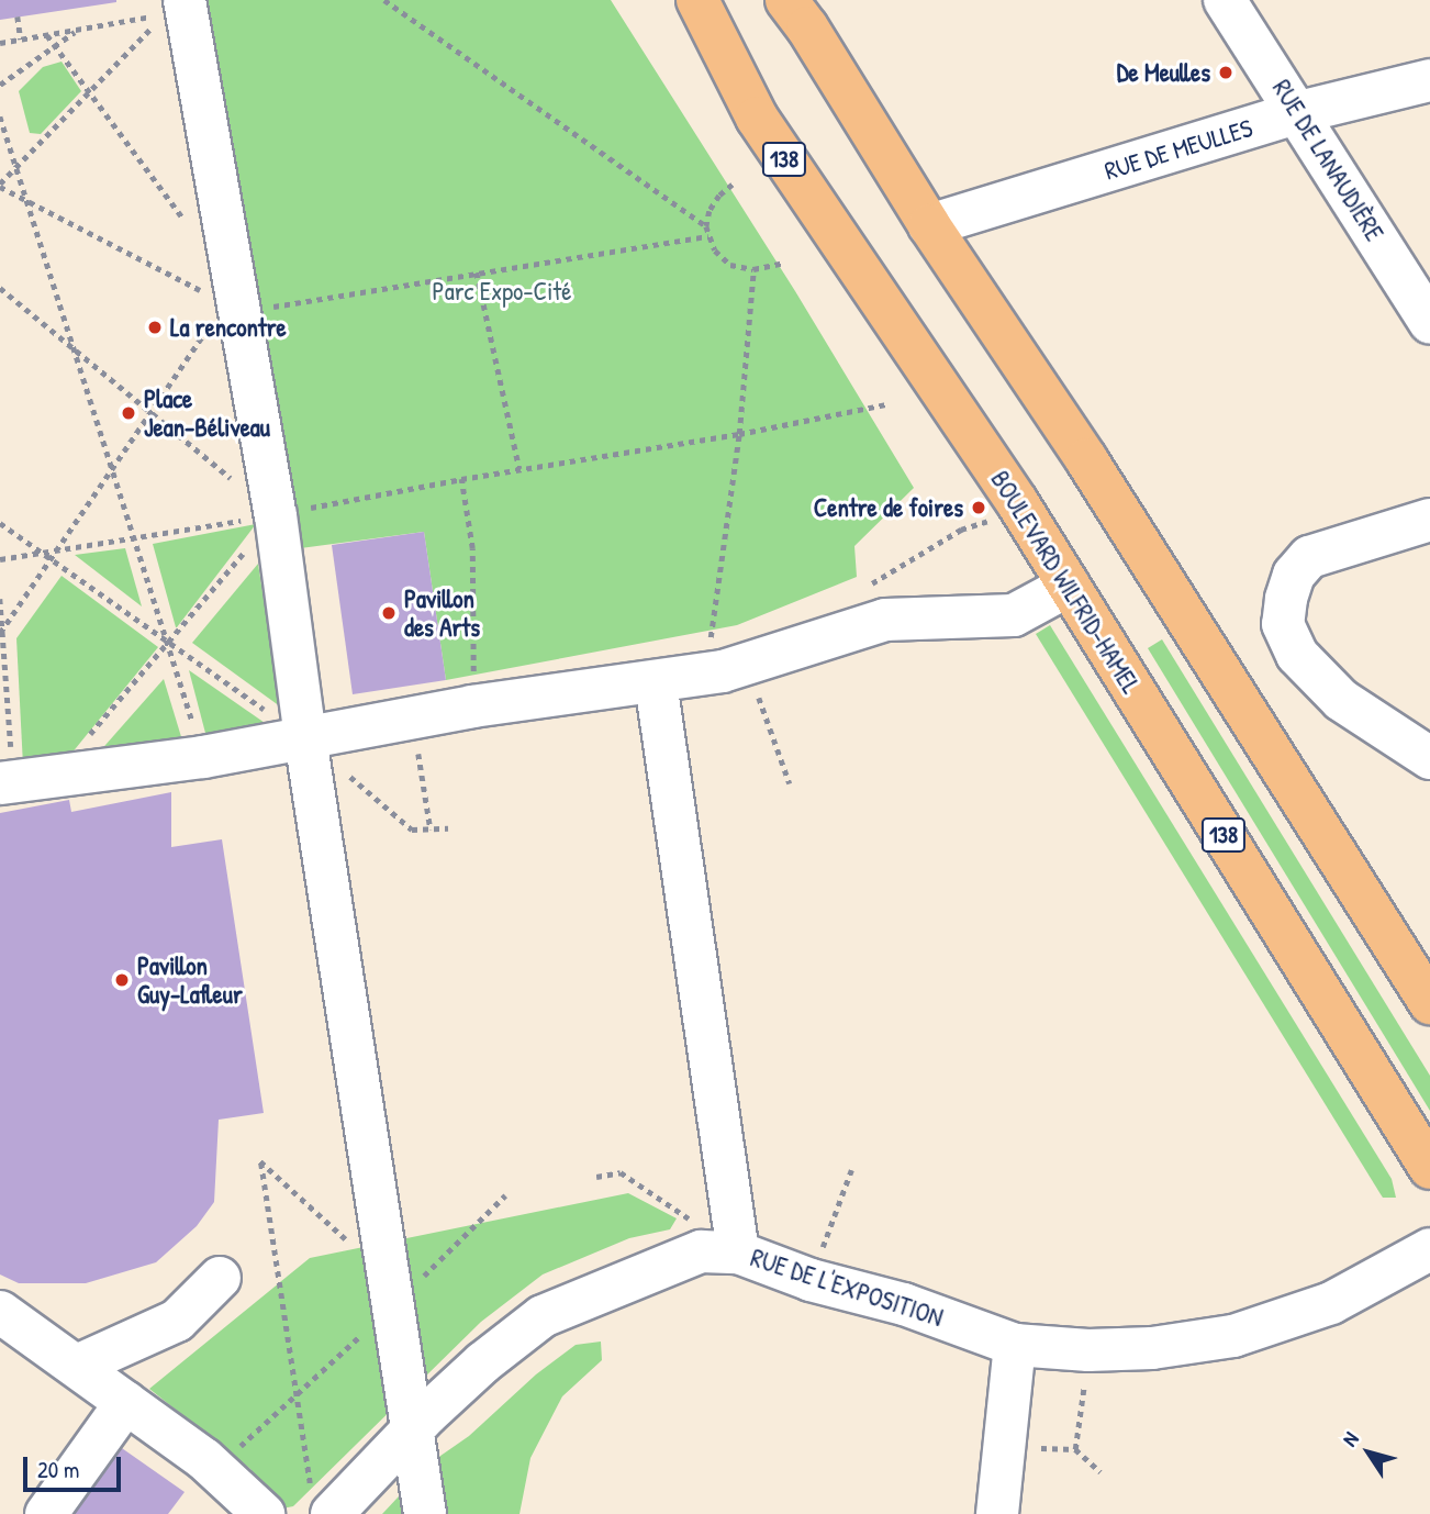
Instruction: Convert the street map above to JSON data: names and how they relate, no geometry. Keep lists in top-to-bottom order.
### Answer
{
  "streets": {
    "main road": ["138", "BOULEVARD WILFRID-HAMEL"],
    "street": ["RUE DE MEULLES", "RUE DE LANAUDIÈRE", "RUE DE L'EXPOSITION"]
  },
  "crossings": [
    ["RUE DE MEULLES", "RUE DE LANAUDIÈRE"]
  ],
  "parks": ["Parc Expo-Cité"],
  "places": [
    "De Meulles",
    "La rencontre",
    "Place Jean-Béliveau",
    "Centre de foires",
    "Pavillon des Arts",
    "Pavillon Guy-Lafleur"
  ],
  "scale_bar": "20 m",
  "north": "top left"
}
